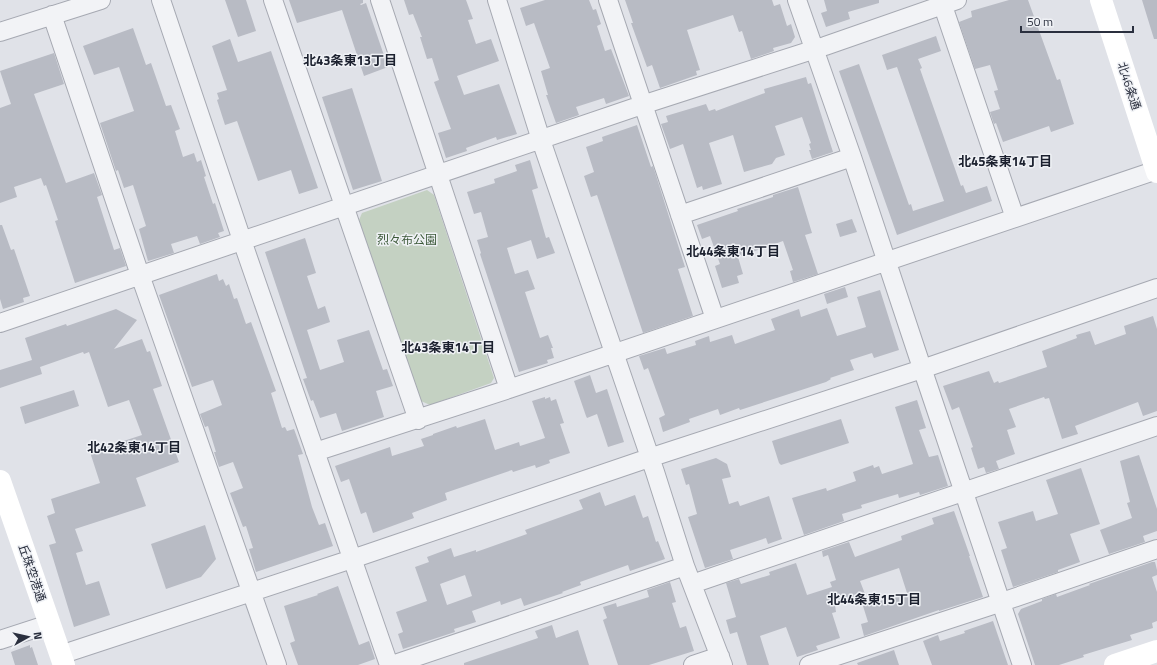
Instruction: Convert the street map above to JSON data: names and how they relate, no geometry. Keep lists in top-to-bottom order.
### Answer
{
  "streets": {
    "street": ["北46条通", "丘珠空港通"]
  },
  "districts": [
    "北43条東13丁目",
    "北45条東14丁目",
    "北44条東14丁目",
    "北43条東14丁目",
    "北42条東14丁目",
    "北44条東15丁目"
  ],
  "parks": ["烈々布公園"],
  "scale_bar": "50 m",
  "north": "right"
}
